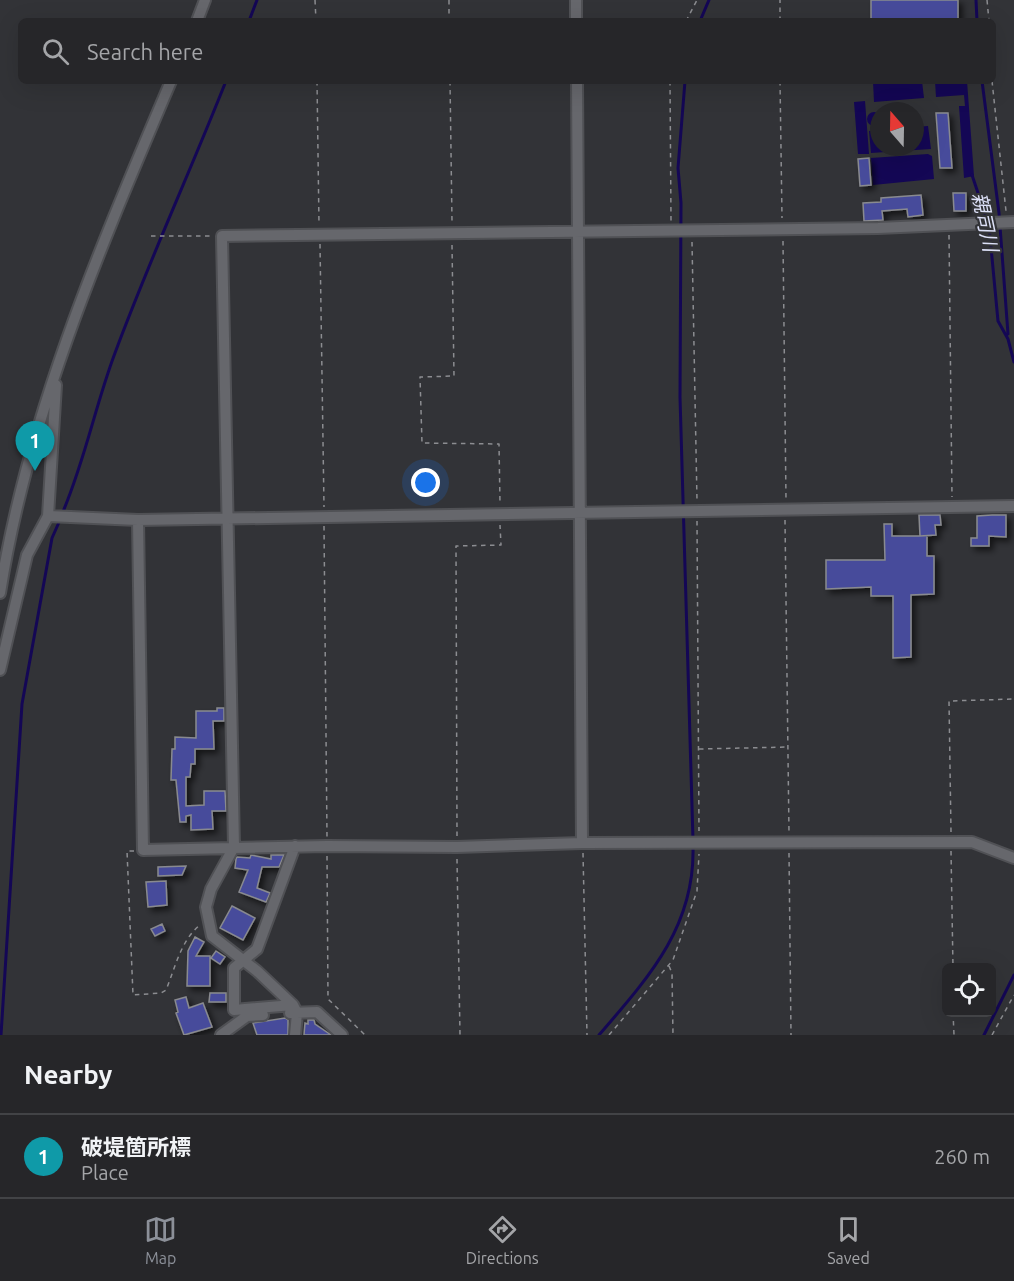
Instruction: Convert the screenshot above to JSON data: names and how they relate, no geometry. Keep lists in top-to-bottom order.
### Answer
{
  "water": ["親司川"],
  "north": "top",
  "page": {
    "search": "Search here",
    "pins": "1",
    "heading": "Nearby",
    "list": [
      {
        "mark": "1",
        "name": "破堤箇所標",
        "note": "Place",
        "value": "260 m"
      }
    ],
    "nav": ["Map", "Directions", "Saved"]
  }
}
